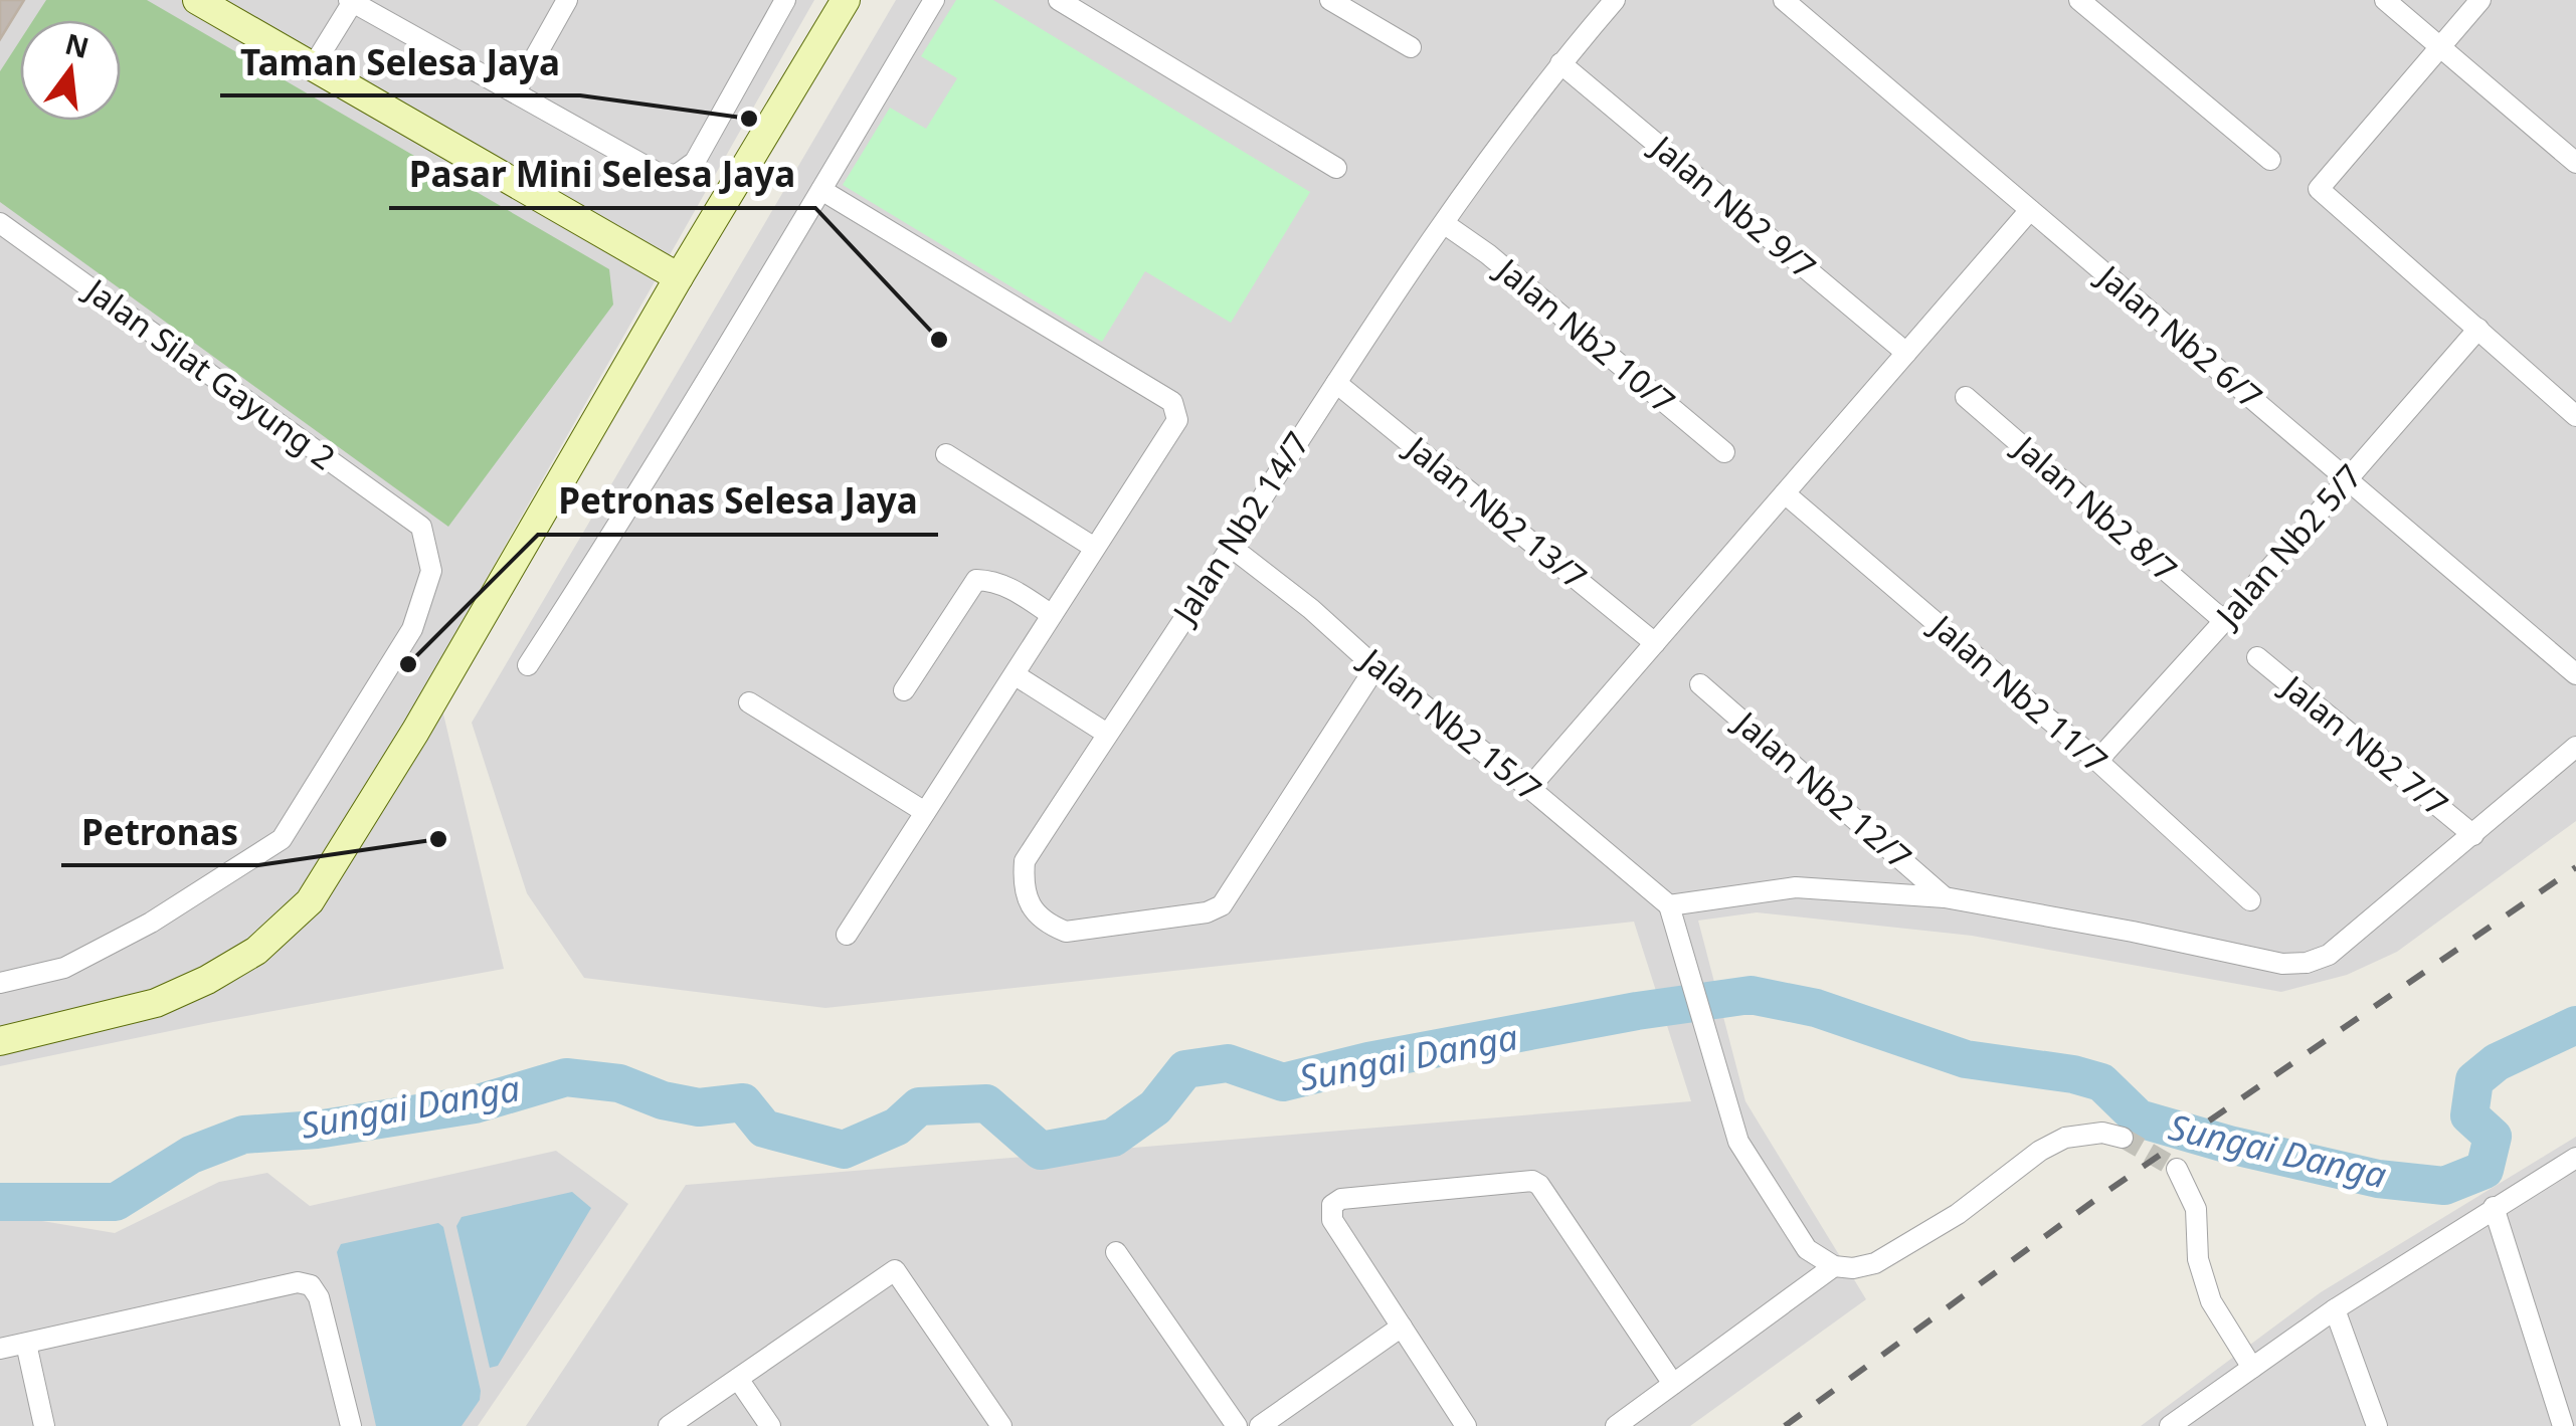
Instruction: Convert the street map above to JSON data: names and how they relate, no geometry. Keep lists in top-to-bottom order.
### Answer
{
  "streets": {
    "street": [
      "Jalan Nb2 9/7",
      "Jalan Nb2 10/7",
      "Jalan Nb2 6/7",
      "Jalan Silat Gayung 2",
      "Jalan Nb2 8/7",
      "Jalan Nb2 13/7",
      "Jalan Nb2 14/7",
      "Jalan Nb2 5/7",
      "Jalan Nb2 11/7",
      "Jalan Nb2 15/7",
      "Jalan Nb2 7/7",
      "Jalan Nb2 12/7"
    ]
  },
  "crossings": [
    ["Jalan Nb2 9/7", "Jalan Nb2 14/7"],
    ["Jalan Nb2 10/7", "Jalan Nb2 14/7"],
    ["Jalan Nb2 6/7", "Jalan Nb2 5/7"],
    ["Jalan Nb2 8/7", "Jalan Nb2 5/7"],
    ["Jalan Nb2 13/7", "Jalan Nb2 14/7"],
    ["Jalan Nb2 14/7", "Jalan Nb2 15/7"],
    ["Jalan Nb2 5/7", "Jalan Nb2 11/7"]
  ],
  "water": ["Sungai Danga"],
  "places": [
    "Taman Selesa Jaya",
    "Pasar Mini Selesa Jaya",
    "Petronas Selesa Jaya",
    "Petronas"
  ],
  "north": "top"
}
